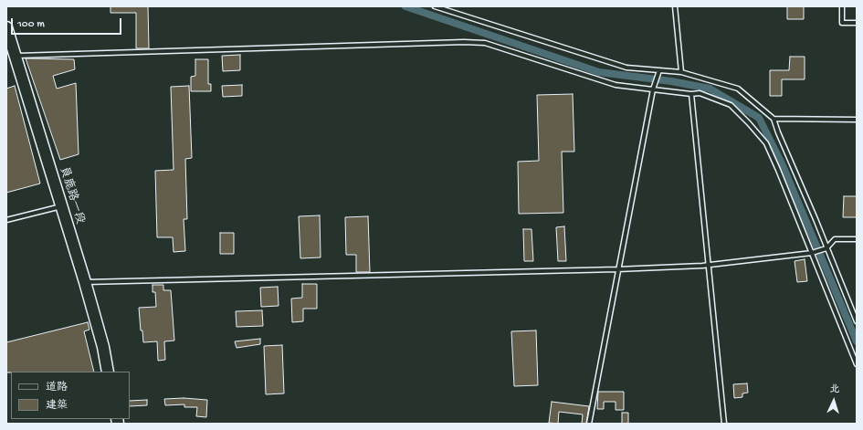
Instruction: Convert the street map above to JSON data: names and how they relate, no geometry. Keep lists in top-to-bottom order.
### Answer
{
  "streets": {
    "main road": ["員鹿路一段"]
  },
  "legend": ["道路", "建築"],
  "scale_bar": "100 m",
  "north": "top"
}
